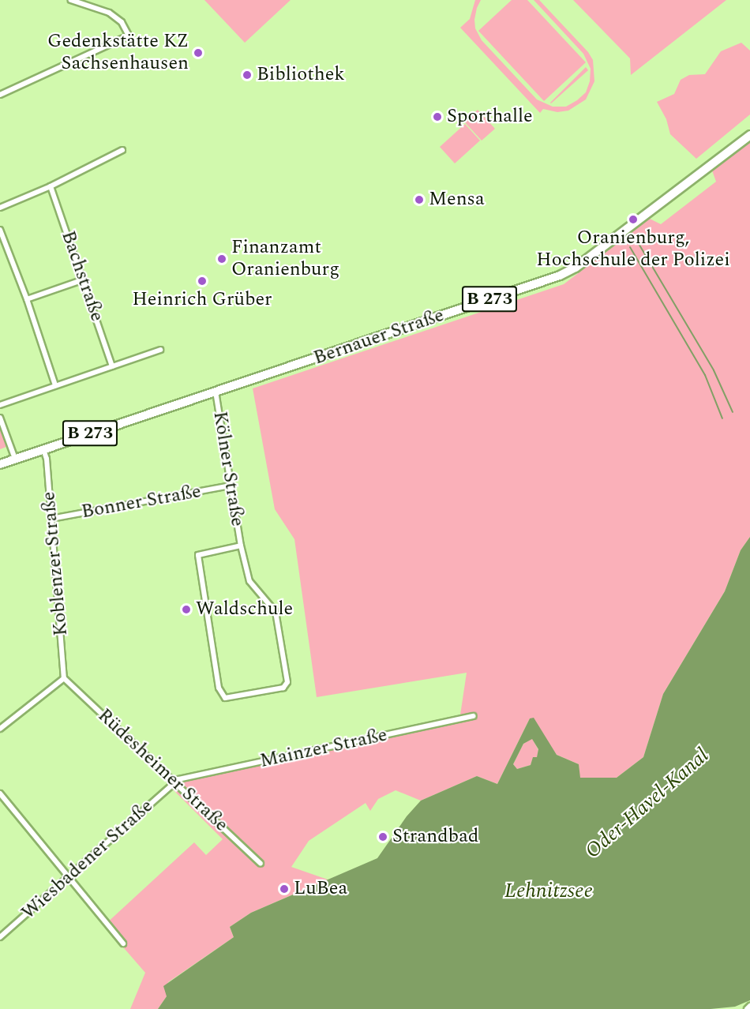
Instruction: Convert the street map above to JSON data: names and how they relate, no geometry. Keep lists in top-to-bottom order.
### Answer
{
  "streets": {
    "main road": ["B 273", "Bernauer Straße"],
    "street": [
      "Bachstraße",
      "Kölner Straße",
      "Bonner Straße",
      "Koblenzer Straße",
      "Mainzer Straße",
      "Rüdesheimer Straße",
      "Wiesbadener Straße"
    ]
  },
  "crossings": [
    ["Bernauer Straße", "Kölner Straße"],
    ["Bernauer Straße", "Koblenzer Straße"],
    ["Kölner Straße", "Bonner Straße"],
    ["Bonner Straße", "Koblenzer Straße"],
    ["Koblenzer Straße", "Rüdesheimer Straße"],
    ["Mainzer Straße", "Rüdesheimer Straße"],
    ["Mainzer Straße", "Wiesbadener Straße"],
    ["Rüdesheimer Straße", "Wiesbadener Straße"]
  ],
  "water": ["Oder-Havel-Kanal", "Lehnitzsee"],
  "places": [
    "Gedenkstätte KZ Sachsenhausen",
    "Bibliothek",
    "Sporthalle",
    "Mensa",
    "Oranienburg, Hochschule der Polizei",
    "Finanzamt Oranienburg",
    "Heinrich Grüber",
    "Waldschule",
    "Strandbad",
    "LuBea"
  ]
}
